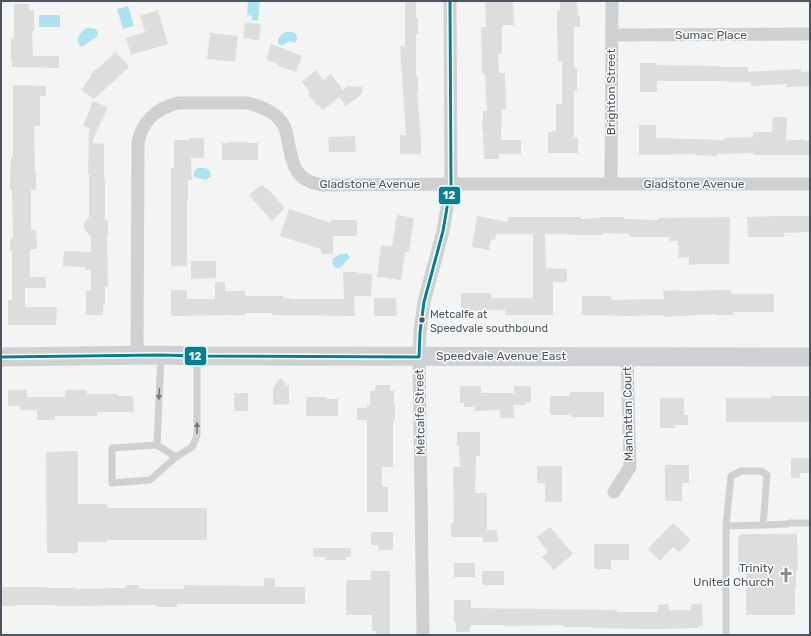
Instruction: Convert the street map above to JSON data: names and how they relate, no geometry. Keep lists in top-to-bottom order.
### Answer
{
  "streets": {
    "main road": ["Speedvale Avenue East"],
    "street": [
      "Sumac Place",
      "Brighton Street",
      "Gladstone Avenue",
      "Metcalfe Street",
      "Manhattan Court"
    ]
  },
  "crossings": [
    ["Sumac Place", "Brighton Street"],
    ["Brighton Street", "Gladstone Avenue"],
    ["Gladstone Avenue", "Speedvale Avenue East"],
    ["Gladstone Avenue", "Metcalfe Street"],
    ["Speedvale Avenue East", "Metcalfe Street"],
    ["Speedvale Avenue East", "Manhattan Court"]
  ],
  "places": {
    "other": ["Metcalfe at Speedvale southbound"],
    "church": ["Trinity United Church"]
  },
  "lines": ["transit line 12"]
}
